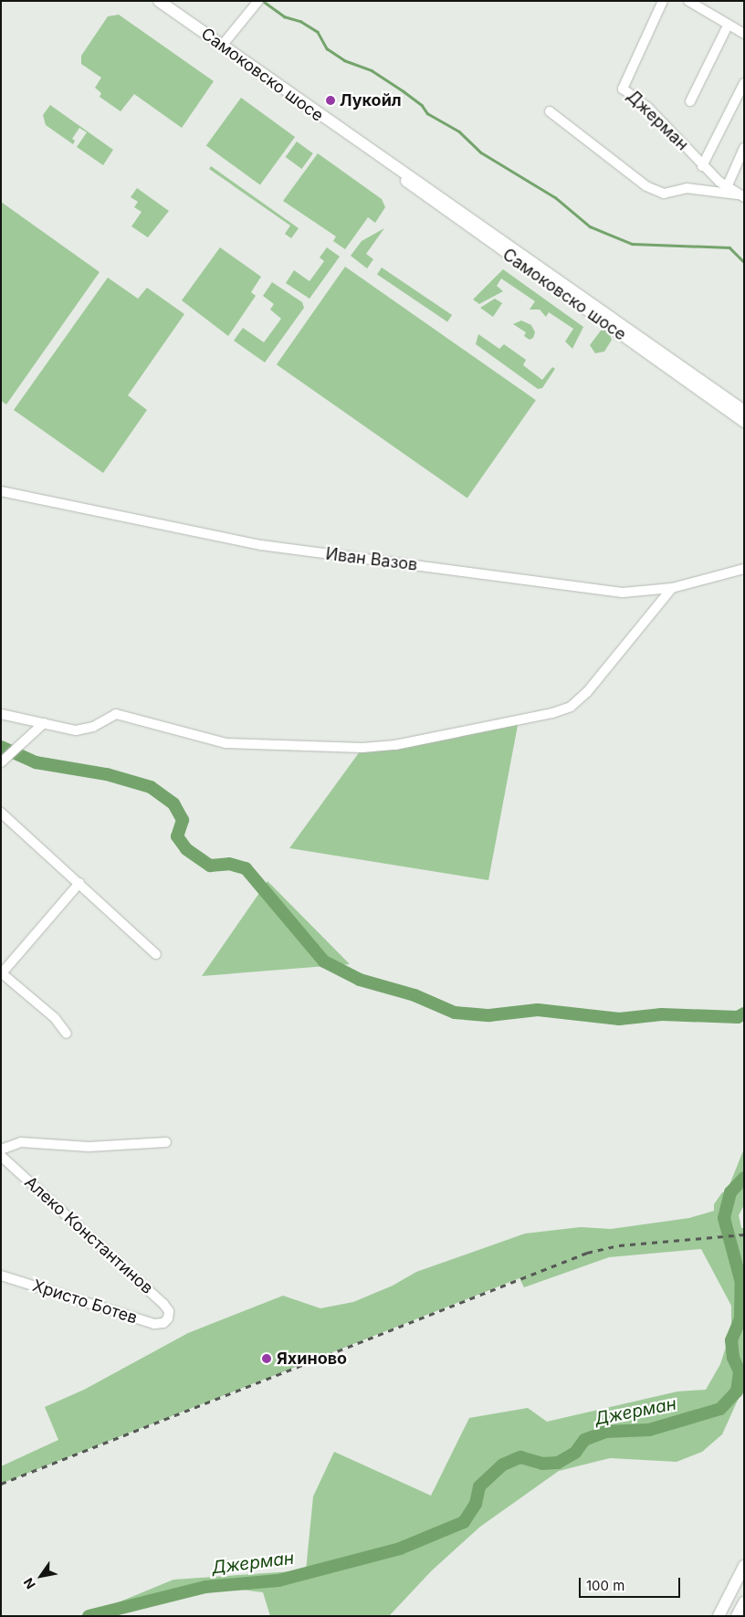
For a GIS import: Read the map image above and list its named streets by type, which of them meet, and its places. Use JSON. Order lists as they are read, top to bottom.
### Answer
{
  "streets": {
    "main road": ["Самоковско шосе"],
    "street": [
      "Джерман",
      "Иван Вазов",
      "Алеко Константинов",
      "Христо Ботев"
    ]
  },
  "crossings": [
    ["Алеко Константинов", "Христо Ботев"]
  ],
  "water": ["Джерман"],
  "places": ["Лукойл", "Яхиново"],
  "scale_bar": "100 m",
  "north": "bottom left"
}
